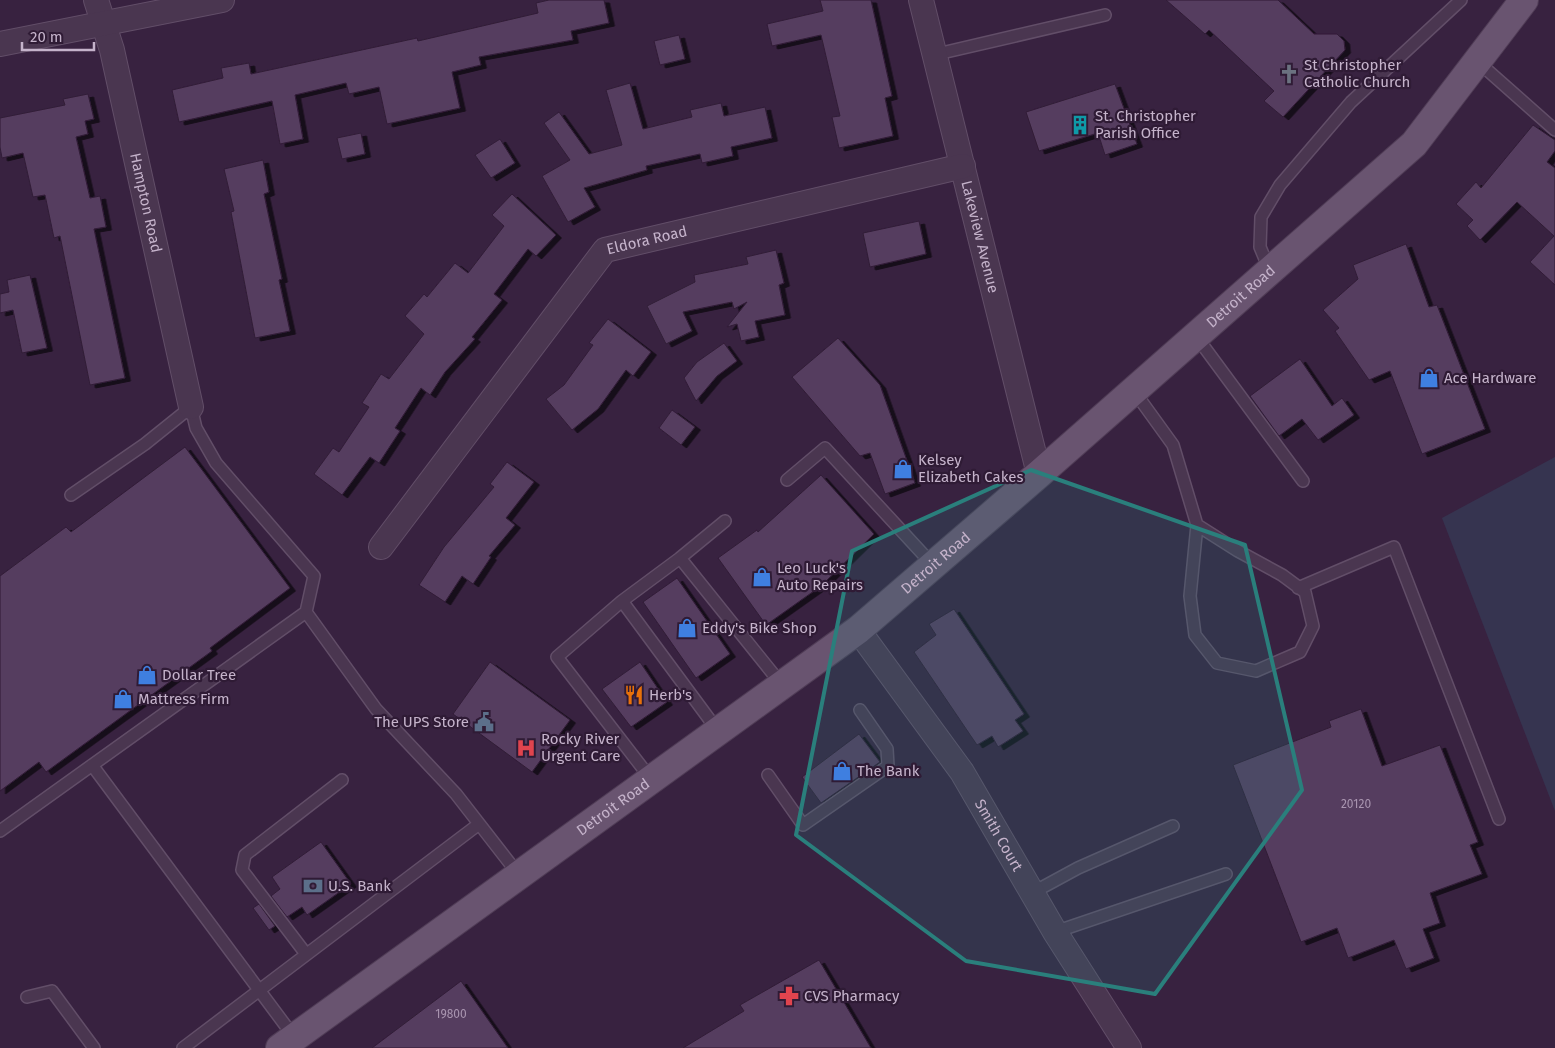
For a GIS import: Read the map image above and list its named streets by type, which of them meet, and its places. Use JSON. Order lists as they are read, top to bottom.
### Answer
{
  "streets": {
    "main road": ["Detroit Road"],
    "street": [
      "Hampton Road",
      "Lakeview Avenue",
      "Eldora Road",
      "Smith Court"
    ]
  },
  "crossings": [
    ["Lakeview Avenue", "Eldora Road"],
    ["Lakeview Avenue", "Detroit Road"],
    ["Detroit Road", "Smith Court"]
  ],
  "places": {
    "church": ["St Christopher Catholic Church"],
    "building": ["St. Christopher Parish Office"],
    "shop": [
      "Ace Hardware",
      "Kelsey Elizabeth Cakes",
      "Leo Luck's Auto Repairs",
      "Eddy's Bike Shop",
      "Dollar Tree",
      "Mattress Firm",
      "The Bank"
    ],
    "restaurant": ["Herb's"],
    "public building": ["The UPS Store"],
    "hospital": ["Rocky River Urgent Care"],
    "bank": ["U.S. Bank"],
    "pharmacy": ["CVS Pharmacy"]
  },
  "house_numbers": ["20120", "19800"],
  "scale_bar": "20 m"
}
